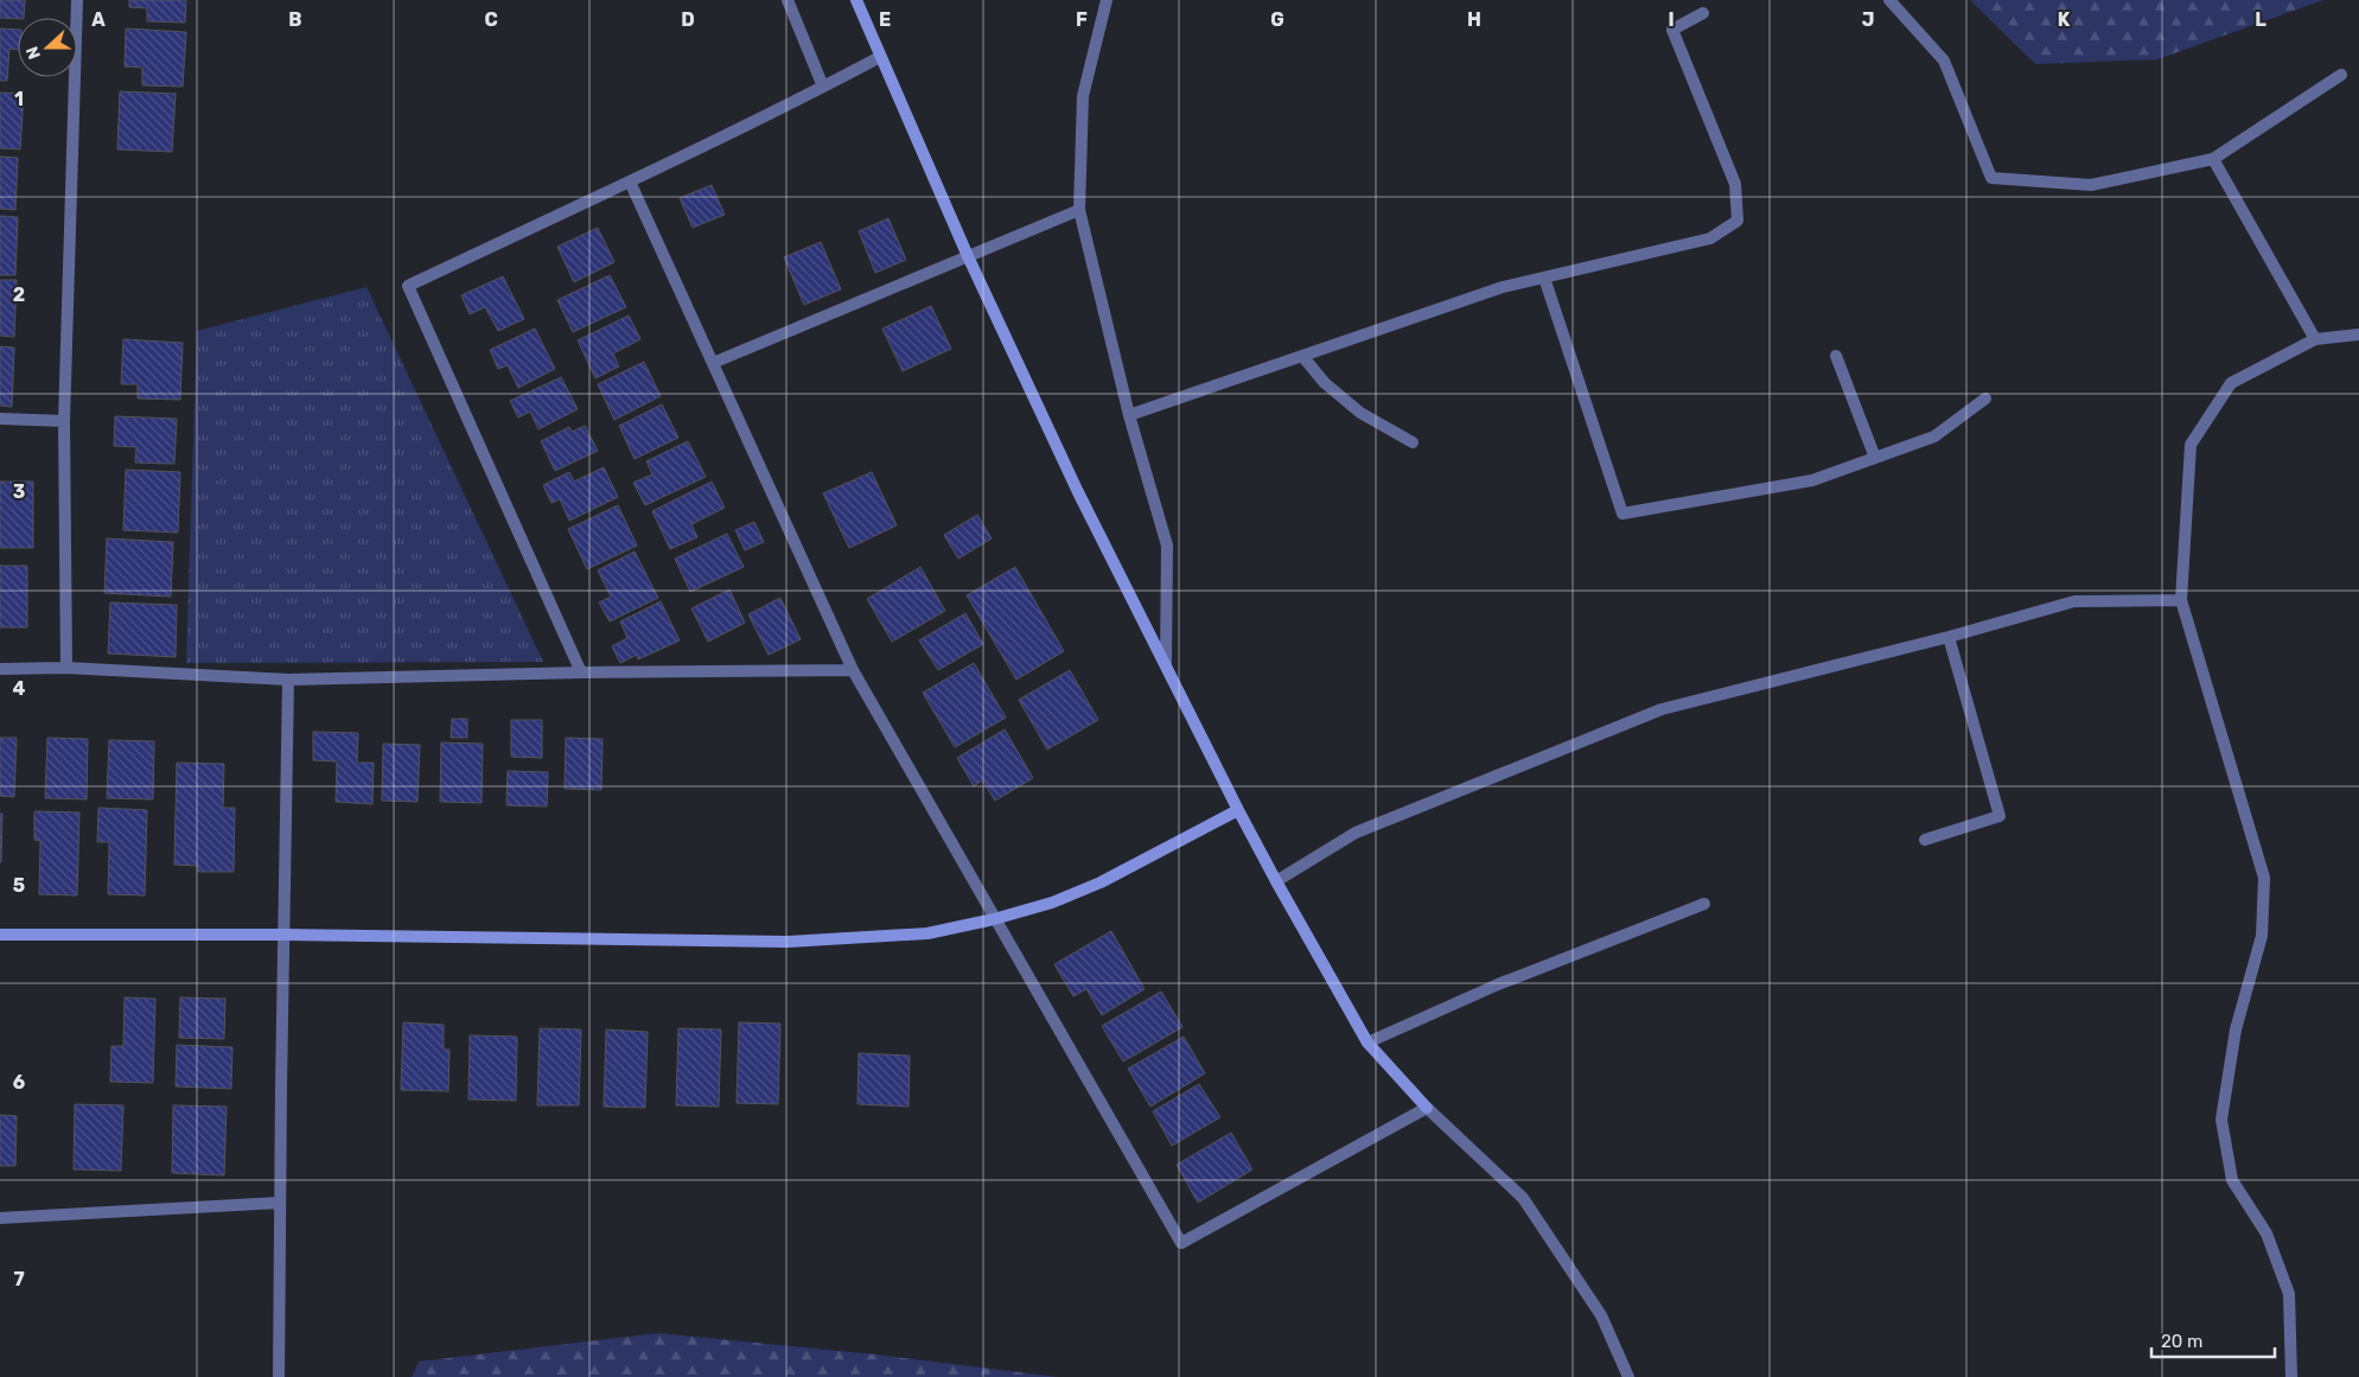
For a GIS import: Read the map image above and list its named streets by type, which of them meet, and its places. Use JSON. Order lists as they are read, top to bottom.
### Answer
{
  "scale_bar": "20 m",
  "north": "left",
  "grid": {
    "columns": [
      "A",
      "B",
      "C",
      "D",
      "E",
      "F",
      "G",
      "H",
      "I",
      "J",
      "K",
      "L"
    ],
    "rows": [
      "1",
      "2",
      "3",
      "4",
      "5",
      "6",
      "7"
    ]
  }
}
